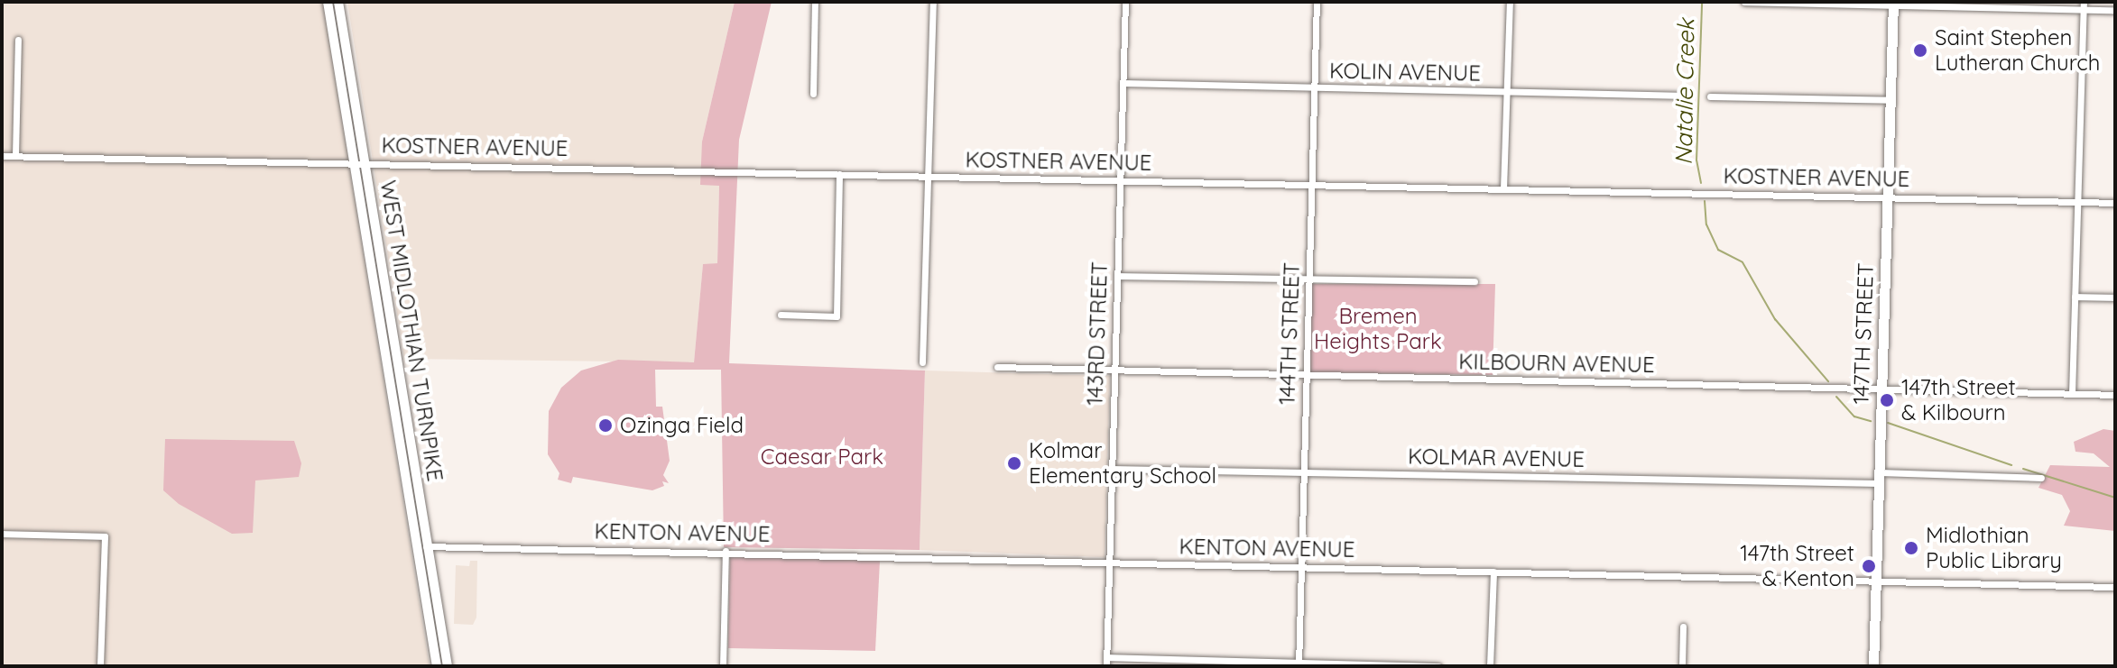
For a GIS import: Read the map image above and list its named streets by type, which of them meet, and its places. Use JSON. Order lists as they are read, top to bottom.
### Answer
{
  "streets": {
    "main road": ["WEST MIDLOTHIAN TURNPIKE", "147TH STREET"],
    "street": [
      "KOLIN AVENUE",
      "KOSTNER AVENUE",
      "143RD STREET",
      "144TH STREET",
      "KILBOURN AVENUE",
      "KOLMAR AVENUE",
      "KENTON AVENUE"
    ]
  },
  "crossings": [
    ["KOLIN AVENUE", "143RD STREET"],
    ["KOLIN AVENUE", "144TH STREET"],
    ["KOSTNER AVENUE", "WEST MIDLOTHIAN TURNPIKE"],
    ["KOSTNER AVENUE", "143RD STREET"],
    ["KOSTNER AVENUE", "144TH STREET"],
    ["KOSTNER AVENUE", "147TH STREET"],
    ["WEST MIDLOTHIAN TURNPIKE", "KENTON AVENUE"],
    ["143RD STREET", "KILBOURN AVENUE"],
    ["143RD STREET", "KOLMAR AVENUE"],
    ["143RD STREET", "KENTON AVENUE"],
    ["144TH STREET", "KILBOURN AVENUE"],
    ["144TH STREET", "KOLMAR AVENUE"],
    ["144TH STREET", "KENTON AVENUE"],
    ["147TH STREET", "KILBOURN AVENUE"],
    ["147TH STREET", "KOLMAR AVENUE"],
    ["147TH STREET", "KENTON AVENUE"]
  ],
  "water": ["Natalie Creek"],
  "parks": ["Bremen Heights Park", "Caesar Park"],
  "places": [
    "Saint Stephen Lutheran Church",
    "147th Street & Kilbourn",
    "Ozinga Field",
    "Kolmar Elementary School",
    "Midlothian Public Library",
    "147th Street & Kenton"
  ]
}
